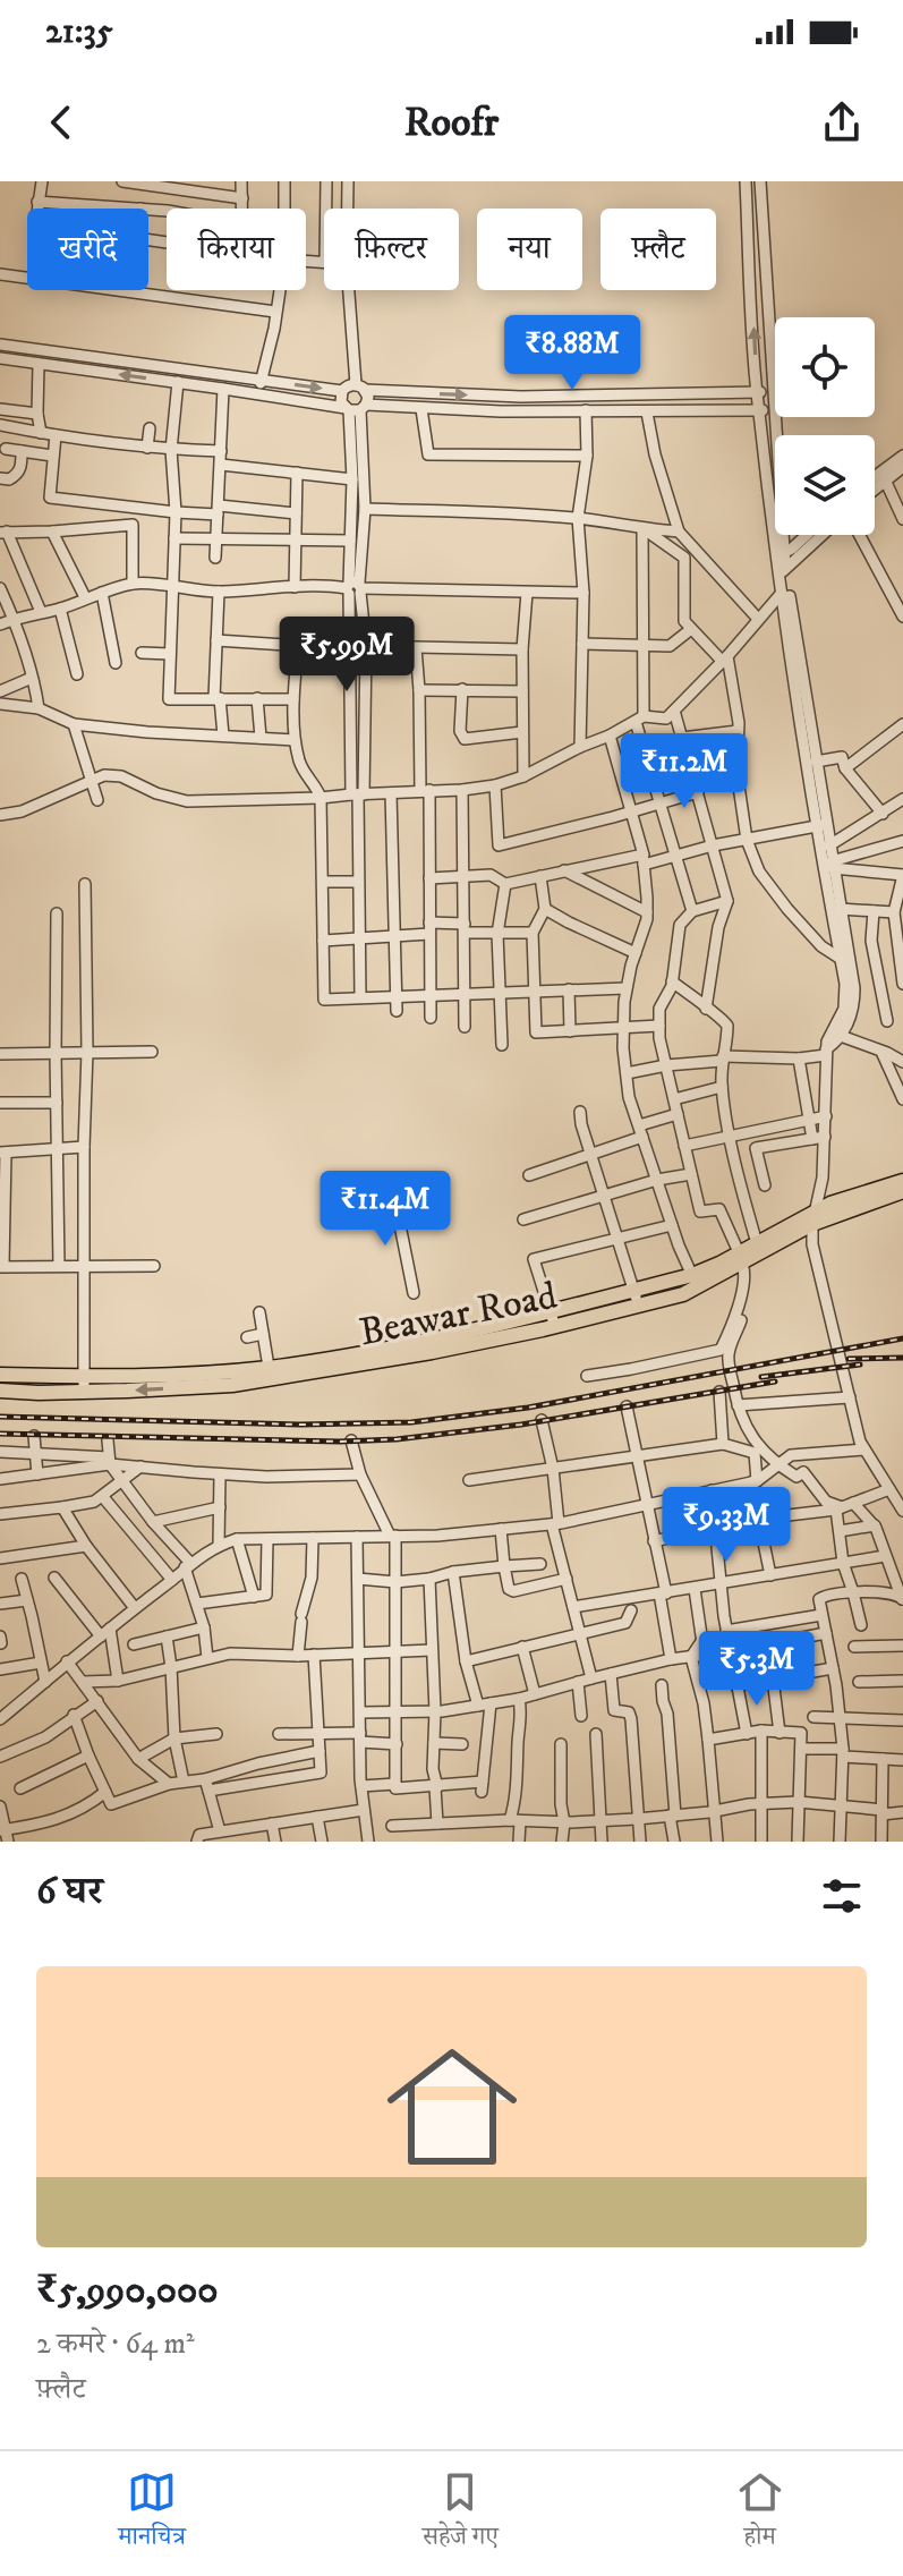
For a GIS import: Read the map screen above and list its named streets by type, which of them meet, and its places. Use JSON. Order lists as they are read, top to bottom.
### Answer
{
  "streets": {
    "main road": ["Beawar Road"]
  },
  "page": {
    "status": "21:35",
    "header": "Roofr",
    "chip": [
      "खरीदें",
      "किराया",
      "फ़िल्टर",
      "नया",
      "फ़्लैट"
    ],
    "price": [
      "₹8.88M",
      "₹5.99M",
      "₹11.2M",
      "₹11.4M",
      "₹9.33M",
      "₹5.3M"
    ],
    "heading": "6 घर",
    "list": [
      {
        "name": "₹5,990,000",
        "note": "2 कमरे · 64 m² · फ़्लैट"
      }
    ],
    "tabs": ["मानचित्र", "सहेजे गए", "होम"]
  }
}
